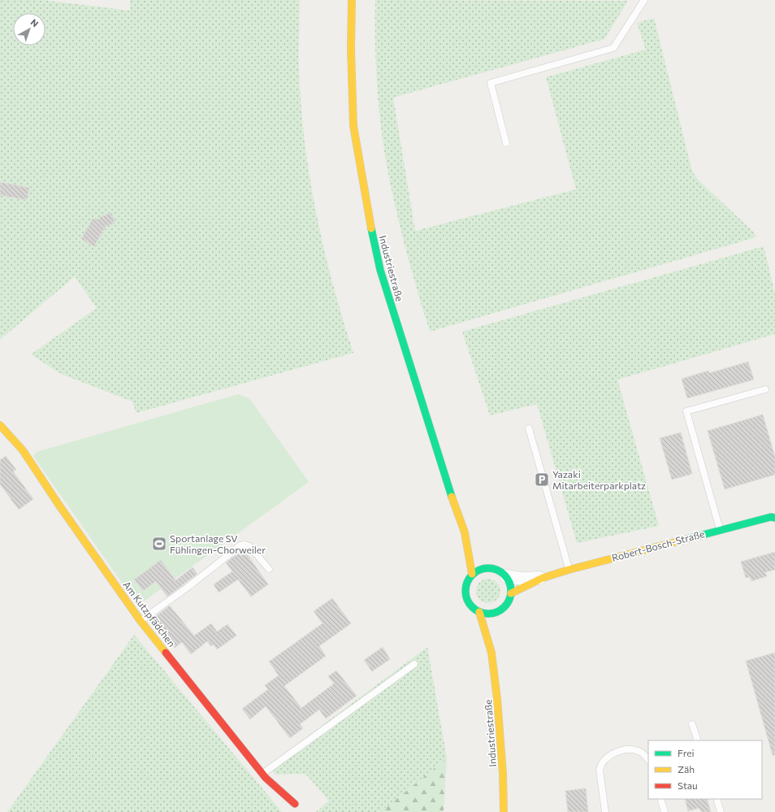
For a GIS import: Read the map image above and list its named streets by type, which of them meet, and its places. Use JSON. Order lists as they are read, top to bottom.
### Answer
{
  "streets": {
    "main road": ["Industriestraße", "Robert-Bosch-Straße", "Am Kutzpfädchen"]
  },
  "crossings": [
    ["Industriestraße", "Robert-Bosch-Straße"]
  ],
  "places": {
    "parking": ["Yazaki Mitarbeiterparkplatz"],
    "sports": ["Sportanlage SV Fühlingen-Chorweiler"]
  },
  "legend": ["Frei", "Zäh", "Stau"],
  "north": "top right"
}
